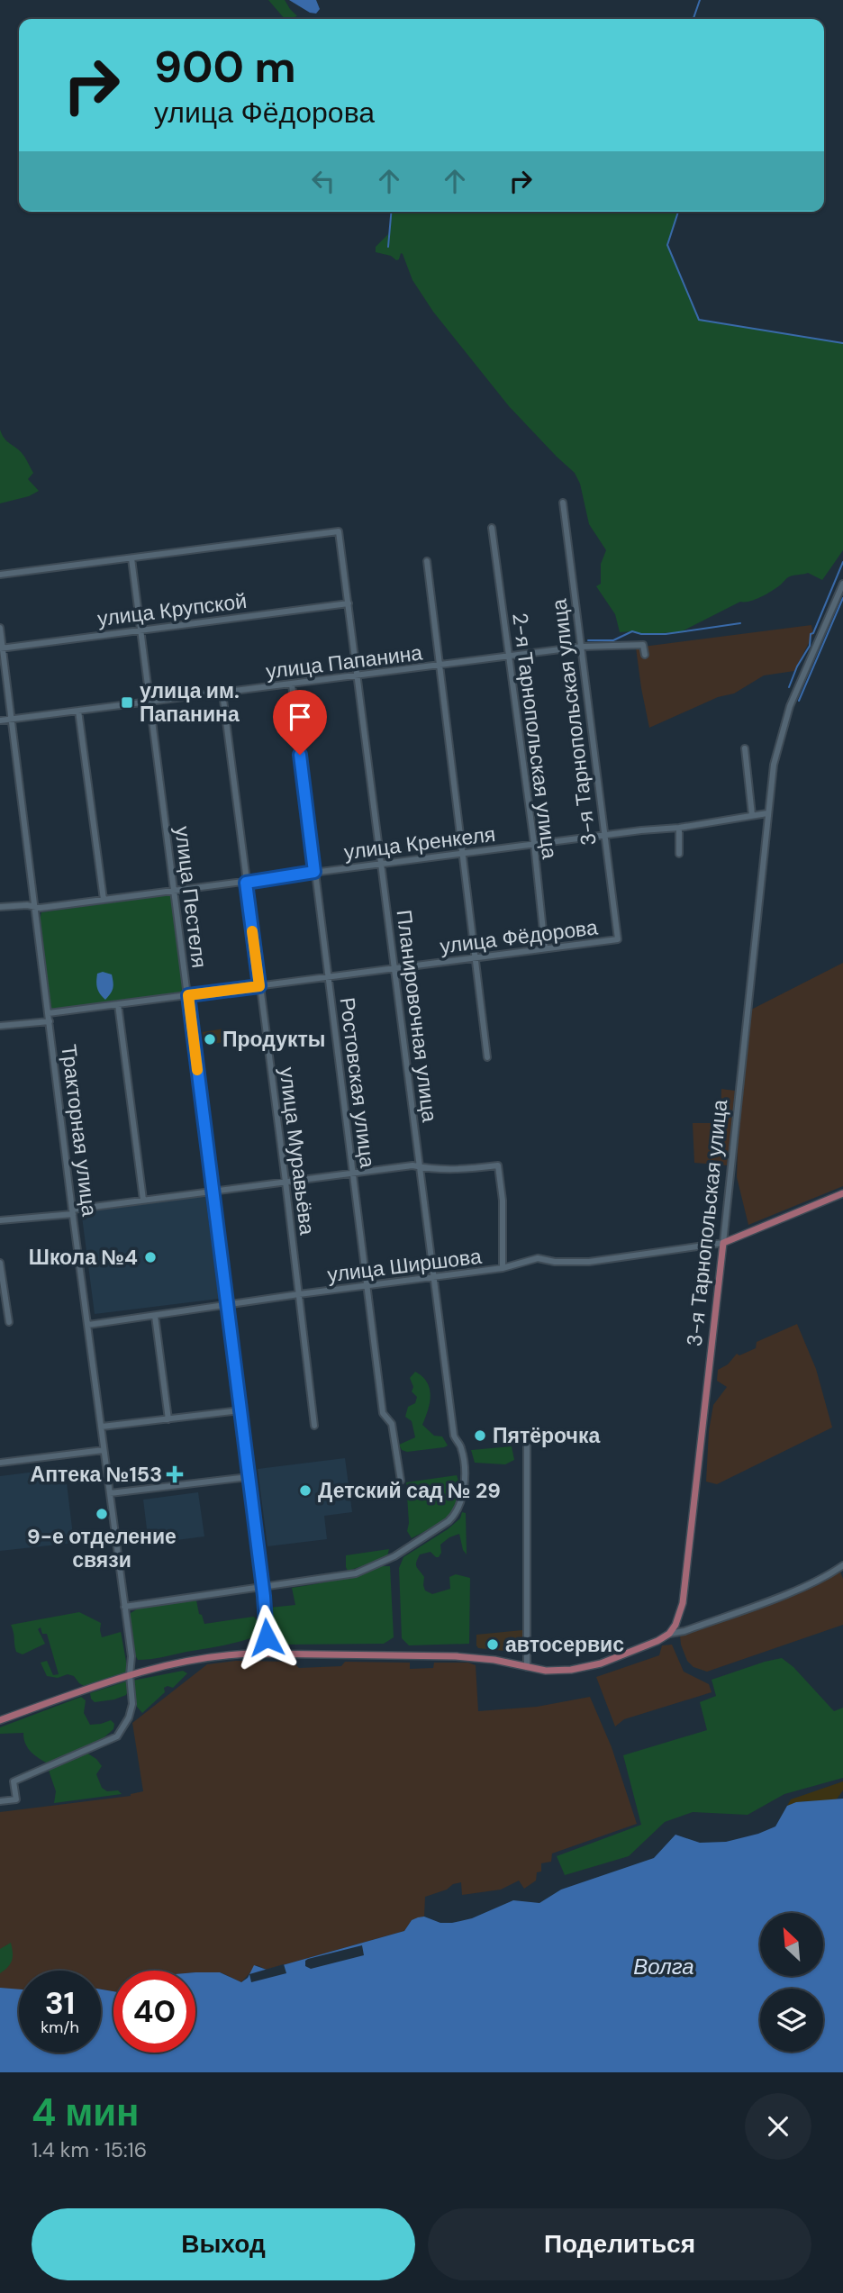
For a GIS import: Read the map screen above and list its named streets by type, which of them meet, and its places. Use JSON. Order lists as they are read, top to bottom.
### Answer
{
  "streets": {
    "main road": ["3-я Тарнопольская улица"],
    "street": [
      "улица Крупской",
      "улица Папанина",
      "2-я Тарнопольская улица",
      "улица Кренкеля",
      "улица Пестеля",
      "улица Фёдорова",
      "Планировочная улица",
      "Ростовская улица",
      "Тракторная улица",
      "улица Муравьёва",
      "улица Ширшова"
    ]
  },
  "crossings": [
    ["улица Крупской", "улица Пестеля"],
    ["улица Крупской", "Планировочная улица"],
    ["улица Крупской", "Тракторная улица"],
    ["улица Папанина", "3-я Тарнопольская улица"],
    ["улица Папанина", "2-я Тарнопольская улица"],
    ["улица Папанина", "улица Пестеля"],
    ["улица Папанина", "Планировочная улица"],
    ["улица Папанина", "Ростовская улица"],
    ["улица Папанина", "Тракторная улица"],
    ["улица Папанина", "улица Муравьёва"],
    ["3-я Тарнопольская улица", "улица Кренкеля"],
    ["3-я Тарнопольская улица", "улица Фёдорова"],
    ["3-я Тарнопольская улица", "улица Ширшова"],
    ["2-я Тарнопольская улица", "улица Кренкеля"],
    ["2-я Тарнопольская улица", "улица Фёдорова"],
    ["улица Кренкеля", "улица Пестеля"],
    ["улица Кренкеля", "Планировочная улица"],
    ["улица Кренкеля", "Ростовская улица"],
    ["улица Кренкеля", "Тракторная улица"],
    ["улица Кренкеля", "улица Муравьёва"],
    ["улица Пестеля", "улица Фёдорова"],
    ["улица Пестеля", "Планировочная улица"],
    ["улица Пестеля", "улица Ширшова"],
    ["улица Фёдорова", "Планировочная улица"],
    ["улица Фёдорова", "Ростовская улица"],
    ["улица Фёдорова", "Тракторная улица"],
    ["улица Фёдорова", "улица Муравьёва"],
    ["Планировочная улица", "улица Ширшова"],
    ["Ростовская улица", "улица Ширшова"],
    ["Тракторная улица", "улица Ширшова"],
    ["улица Муравьёва", "улица Ширшова"]
  ],
  "water": ["Волга"],
  "places": {
    "transit": ["улица им. Папанина"],
    "other": [
      "Продукты",
      "Школа №4",
      "Пятёрочка",
      "Детский сад № 29",
      "9-е отделение связи",
      "автосервис"
    ],
    "health": ["Аптека №153"]
  },
  "north": "top left",
  "page": {
    "turn": ["900 m", "улица Фёдорова"],
    "speed": "31 km/h",
    "limit": "40",
    "heading": ["4 мин", "1.4 km · 15:16"],
    "buttons": ["Выход", "Поделиться"]
  }
}
